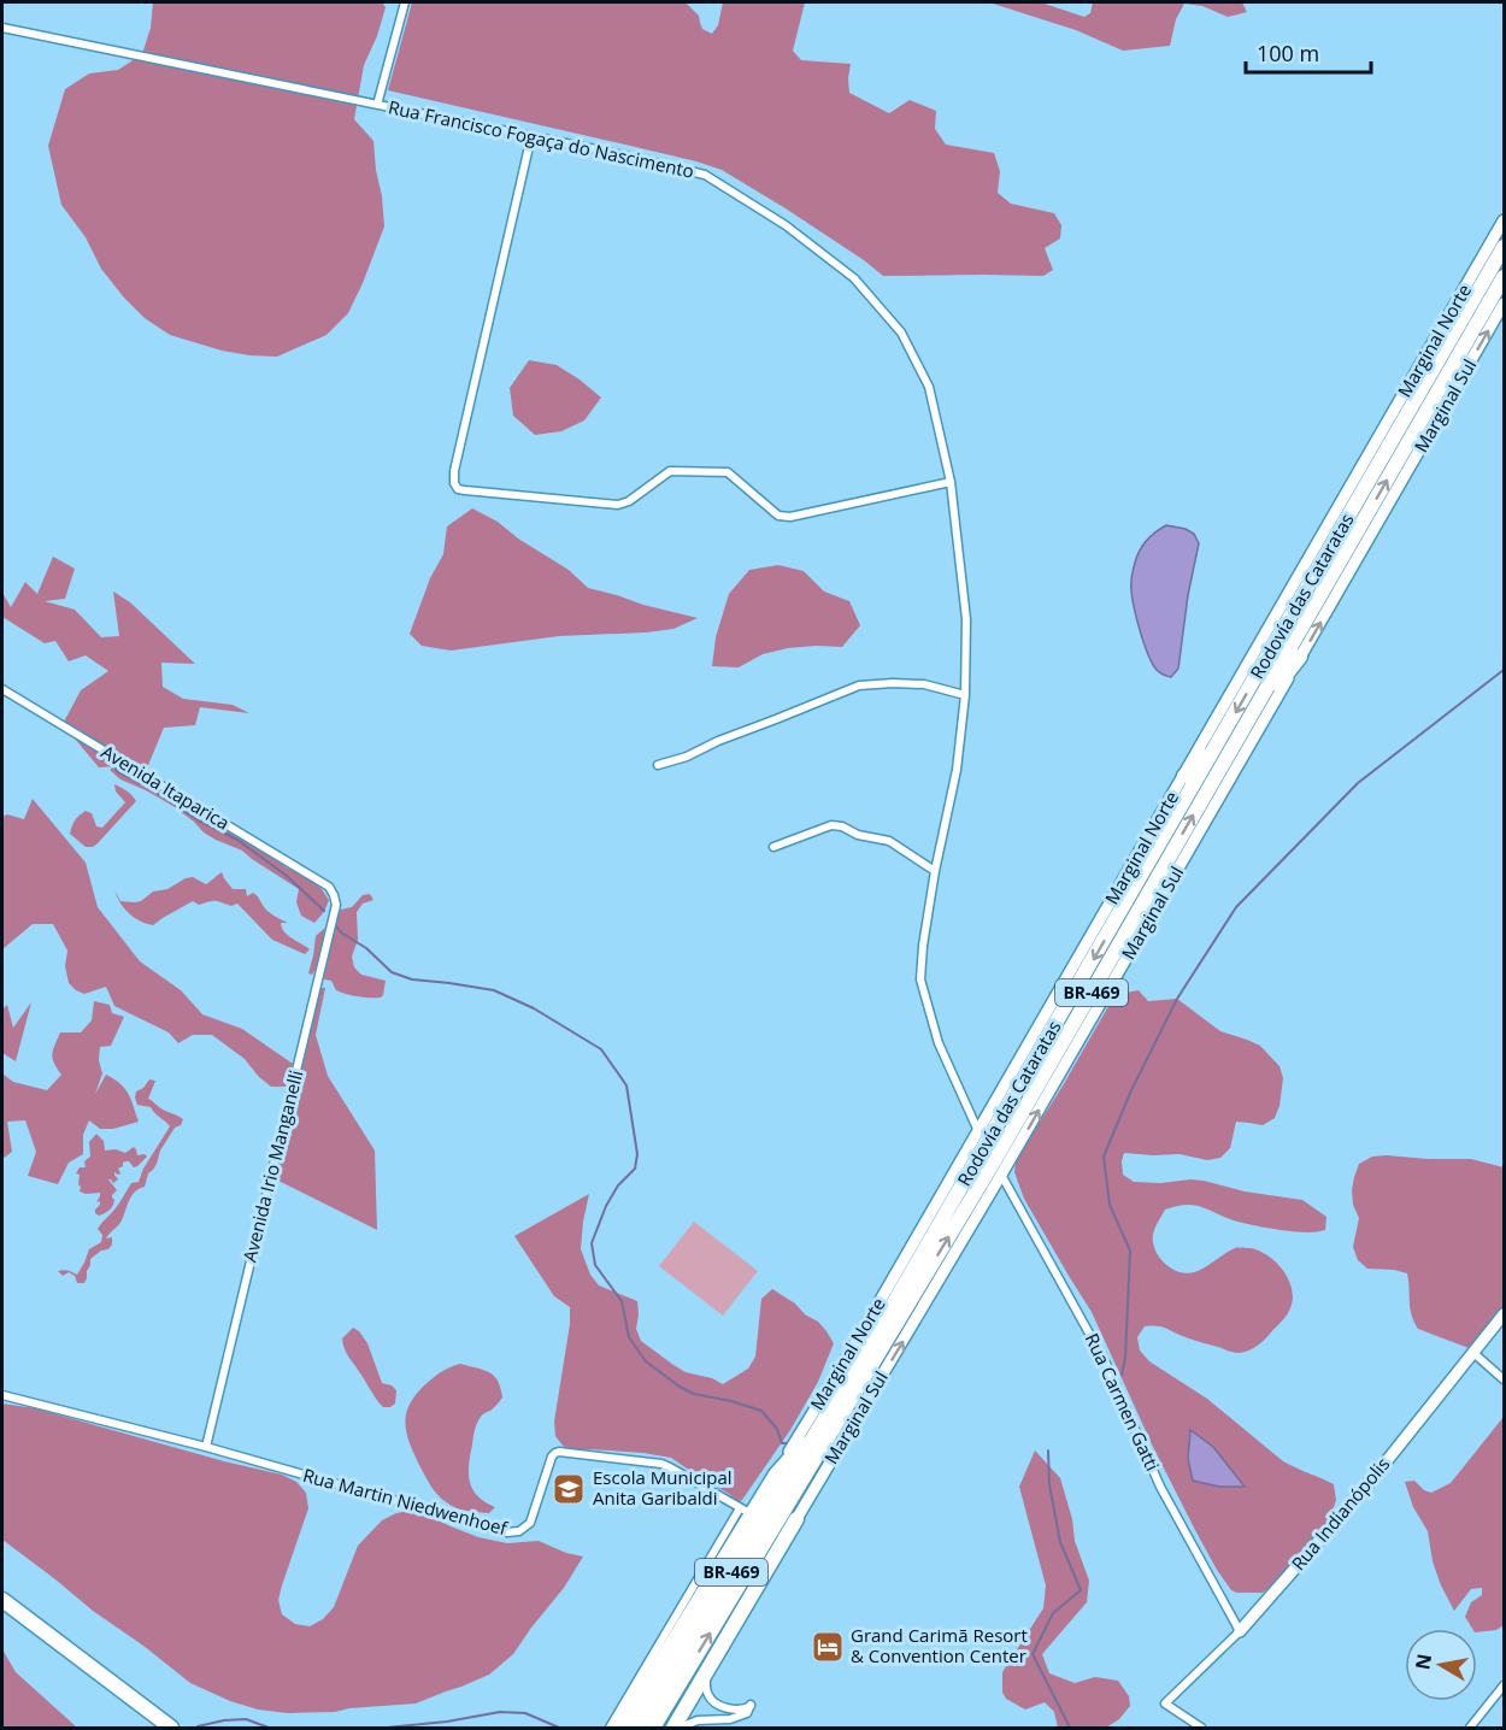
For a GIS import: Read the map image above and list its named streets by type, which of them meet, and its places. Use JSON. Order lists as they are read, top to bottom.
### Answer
{
  "streets": {
    "highway": ["Rodovía das Cataratas", "BR-469"],
    "street": [
      "Rua Francisco Fogaça do Nascimento",
      "Marginal Norte",
      "Marginal Sul",
      "Avenida Itaparica",
      "Avenida Irio Manganelli",
      "Rua Carmen Gatti",
      "Rua Martin Niedwenhoef",
      "Rua Indianópolis"
    ]
  },
  "crossings": [
    ["Rua Francisco Fogaça do Nascimento", "Marginal Norte"],
    ["Marginal Sul", "Rua Carmen Gatti"],
    ["Avenida Itaparica", "Avenida Irio Manganelli"],
    ["Avenida Irio Manganelli", "Rua Martin Niedwenhoef"],
    ["Rua Carmen Gatti", "Rua Indianópolis"]
  ],
  "one_way": ["Marginal Sul"],
  "places": {
    "school or university": ["Escola Municipal Anita Garibaldi"],
    "hotel": ["Grand Carimã Resort & Convention Center"]
  },
  "scale_bar": "100 m",
  "north": "left"
}
